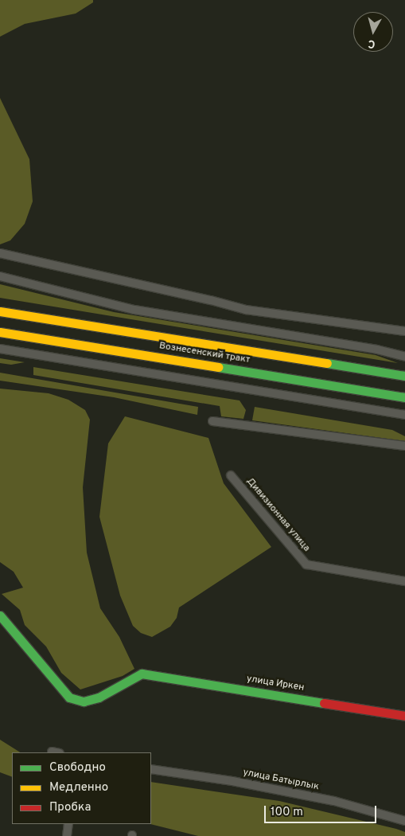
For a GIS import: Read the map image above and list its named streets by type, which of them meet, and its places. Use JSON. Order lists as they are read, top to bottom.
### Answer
{
  "streets": {
    "main road": ["Вознесенский тракт", "улица Иркен"],
    "street": ["Дивизионная улица", "улица Батырлык"]
  },
  "legend": ["Свободно", "Медленно", "Пробка"],
  "scale_bar": "100 m",
  "north": "bottom"
}
